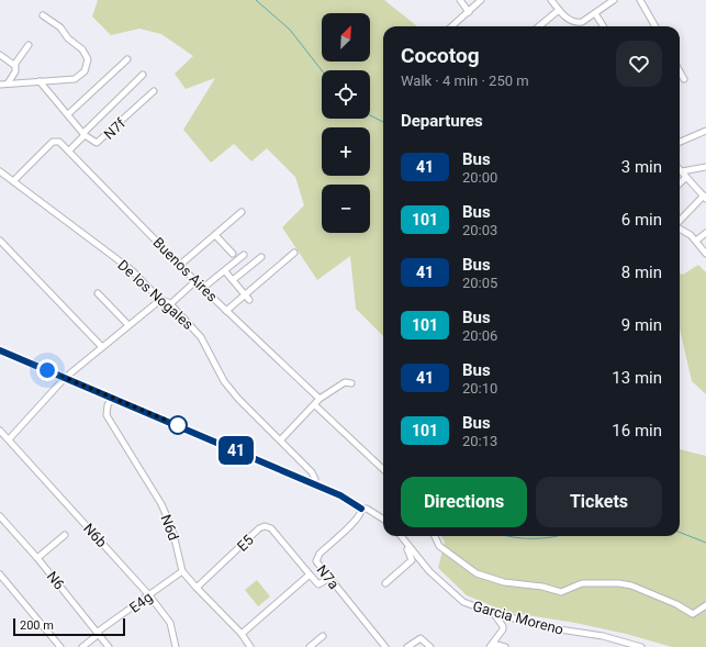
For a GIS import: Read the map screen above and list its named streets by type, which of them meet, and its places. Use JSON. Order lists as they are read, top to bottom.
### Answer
{
  "streets": {
    "street": [
      "N7f",
      "Buenos Aires",
      "De los Nogales",
      "N6d",
      "N6b",
      "E5",
      "N7a",
      "N6",
      "E4g",
      "Garcia Moreno"
    ]
  },
  "crossings": [
    ["Buenos Aires", "De los Nogales"],
    ["N6d", "E5"],
    ["N6d", "E4g"],
    ["N6b", "E4g"],
    ["N6", "E4g"]
  ],
  "lines": ["bus line 41"],
  "scale_bar": "200 m",
  "north": "top right",
  "page": {
    "on_map": "41",
    "map_buttons": ["+", "−"],
    "heading": [
      ["Cocotog", "Walk · 4 min · 250 m"],
      "Departures"
    ],
    "list": [
      {
        "mark": "41",
        "name": "Bus",
        "note": "20:00",
        "value": "3 min"
      },
      {
        "mark": "101",
        "name": "Bus",
        "note": "20:03",
        "value": "6 min"
      },
      {
        "mark": "41",
        "name": "Bus",
        "note": "20:05",
        "value": "8 min"
      },
      {
        "mark": "101",
        "name": "Bus",
        "note": "20:06",
        "value": "9 min"
      },
      {
        "mark": "41",
        "name": "Bus",
        "note": "20:10",
        "value": "13 min"
      },
      {
        "mark": "101",
        "name": "Bus",
        "note": "20:13",
        "value": "16 min"
      }
    ],
    "buttons": ["Directions", "Tickets"],
    "scale": "200 m"
  }
}
